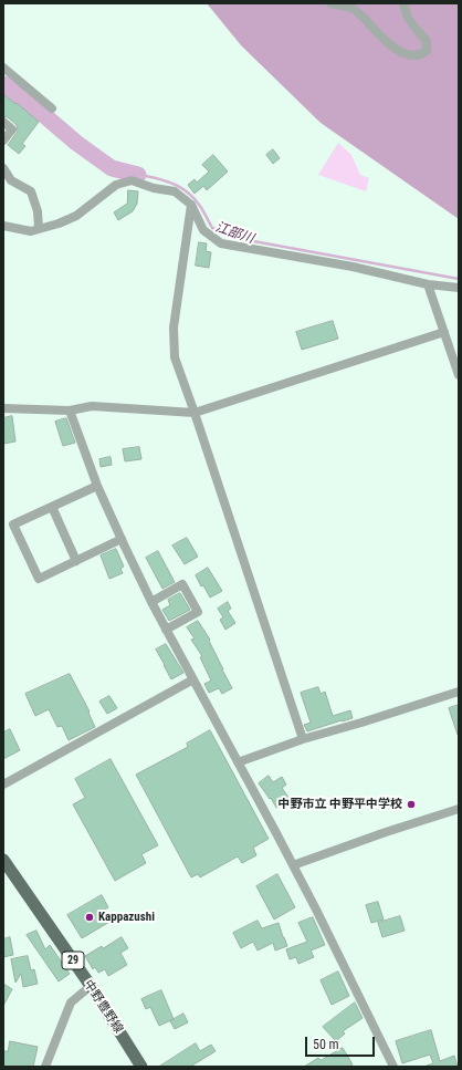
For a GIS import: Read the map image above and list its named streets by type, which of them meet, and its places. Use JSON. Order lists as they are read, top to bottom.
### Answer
{
  "streets": {
    "main road": ["29", "中野豊野線"]
  },
  "water": ["江部川"],
  "places": ["中野市立 中野平中学校", "Kappazushi"],
  "scale_bar": "50 m"
}
